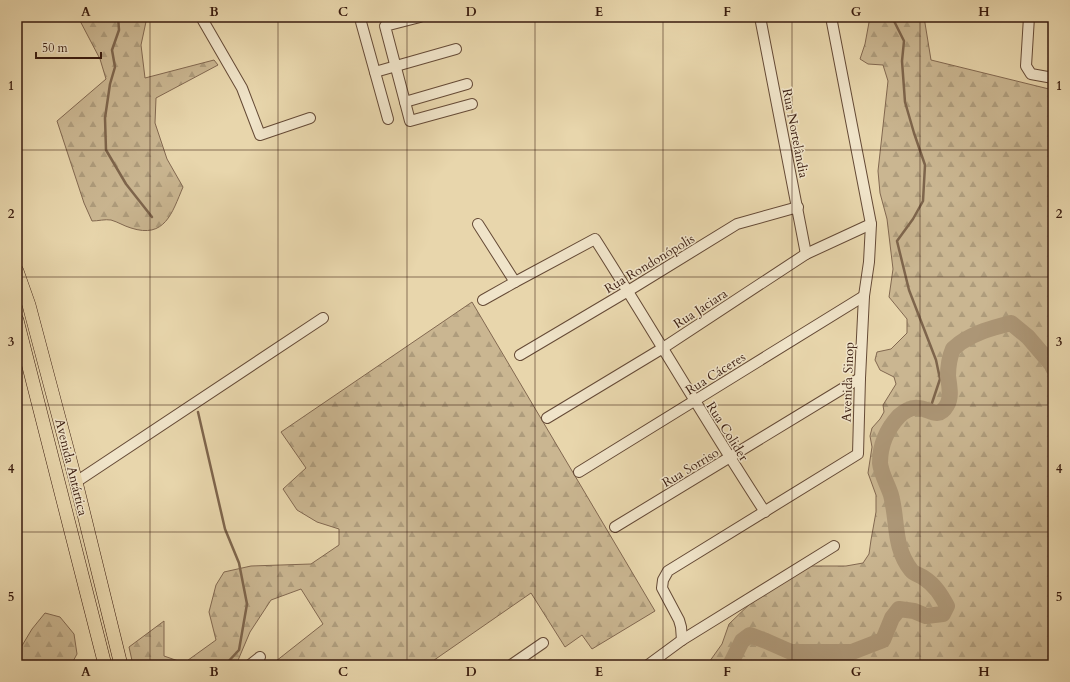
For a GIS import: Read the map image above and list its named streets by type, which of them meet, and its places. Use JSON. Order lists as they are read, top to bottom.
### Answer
{
  "streets": {
    "main road": ["Avenida Antártica"],
    "street": [
      "Rua Nortelândia",
      "Rua Rondonópolis",
      "Rua Jaciara",
      "Rua Cáceres",
      "Avenida Sinop",
      "Rua Colider",
      "Rua Sorriso"
    ]
  },
  "crossings": [
    ["Rua Nortelândia", "Rua Rondonópolis"],
    ["Rua Nortelândia", "Rua Jaciara"],
    ["Rua Rondonópolis", "Rua Colider"],
    ["Rua Jaciara", "Avenida Sinop"],
    ["Rua Jaciara", "Rua Colider"],
    ["Rua Cáceres", "Avenida Sinop"],
    ["Rua Cáceres", "Rua Colider"],
    ["Avenida Sinop", "Rua Colider"],
    ["Avenida Sinop", "Rua Sorriso"],
    ["Rua Colider", "Rua Sorriso"]
  ],
  "scale_bar": "50 m",
  "grid": {
    "columns": [
      "A",
      "B",
      "C",
      "D",
      "E",
      "F",
      "G",
      "H"
    ],
    "rows": [
      "1",
      "2",
      "3",
      "4",
      "5"
    ]
  }
}
